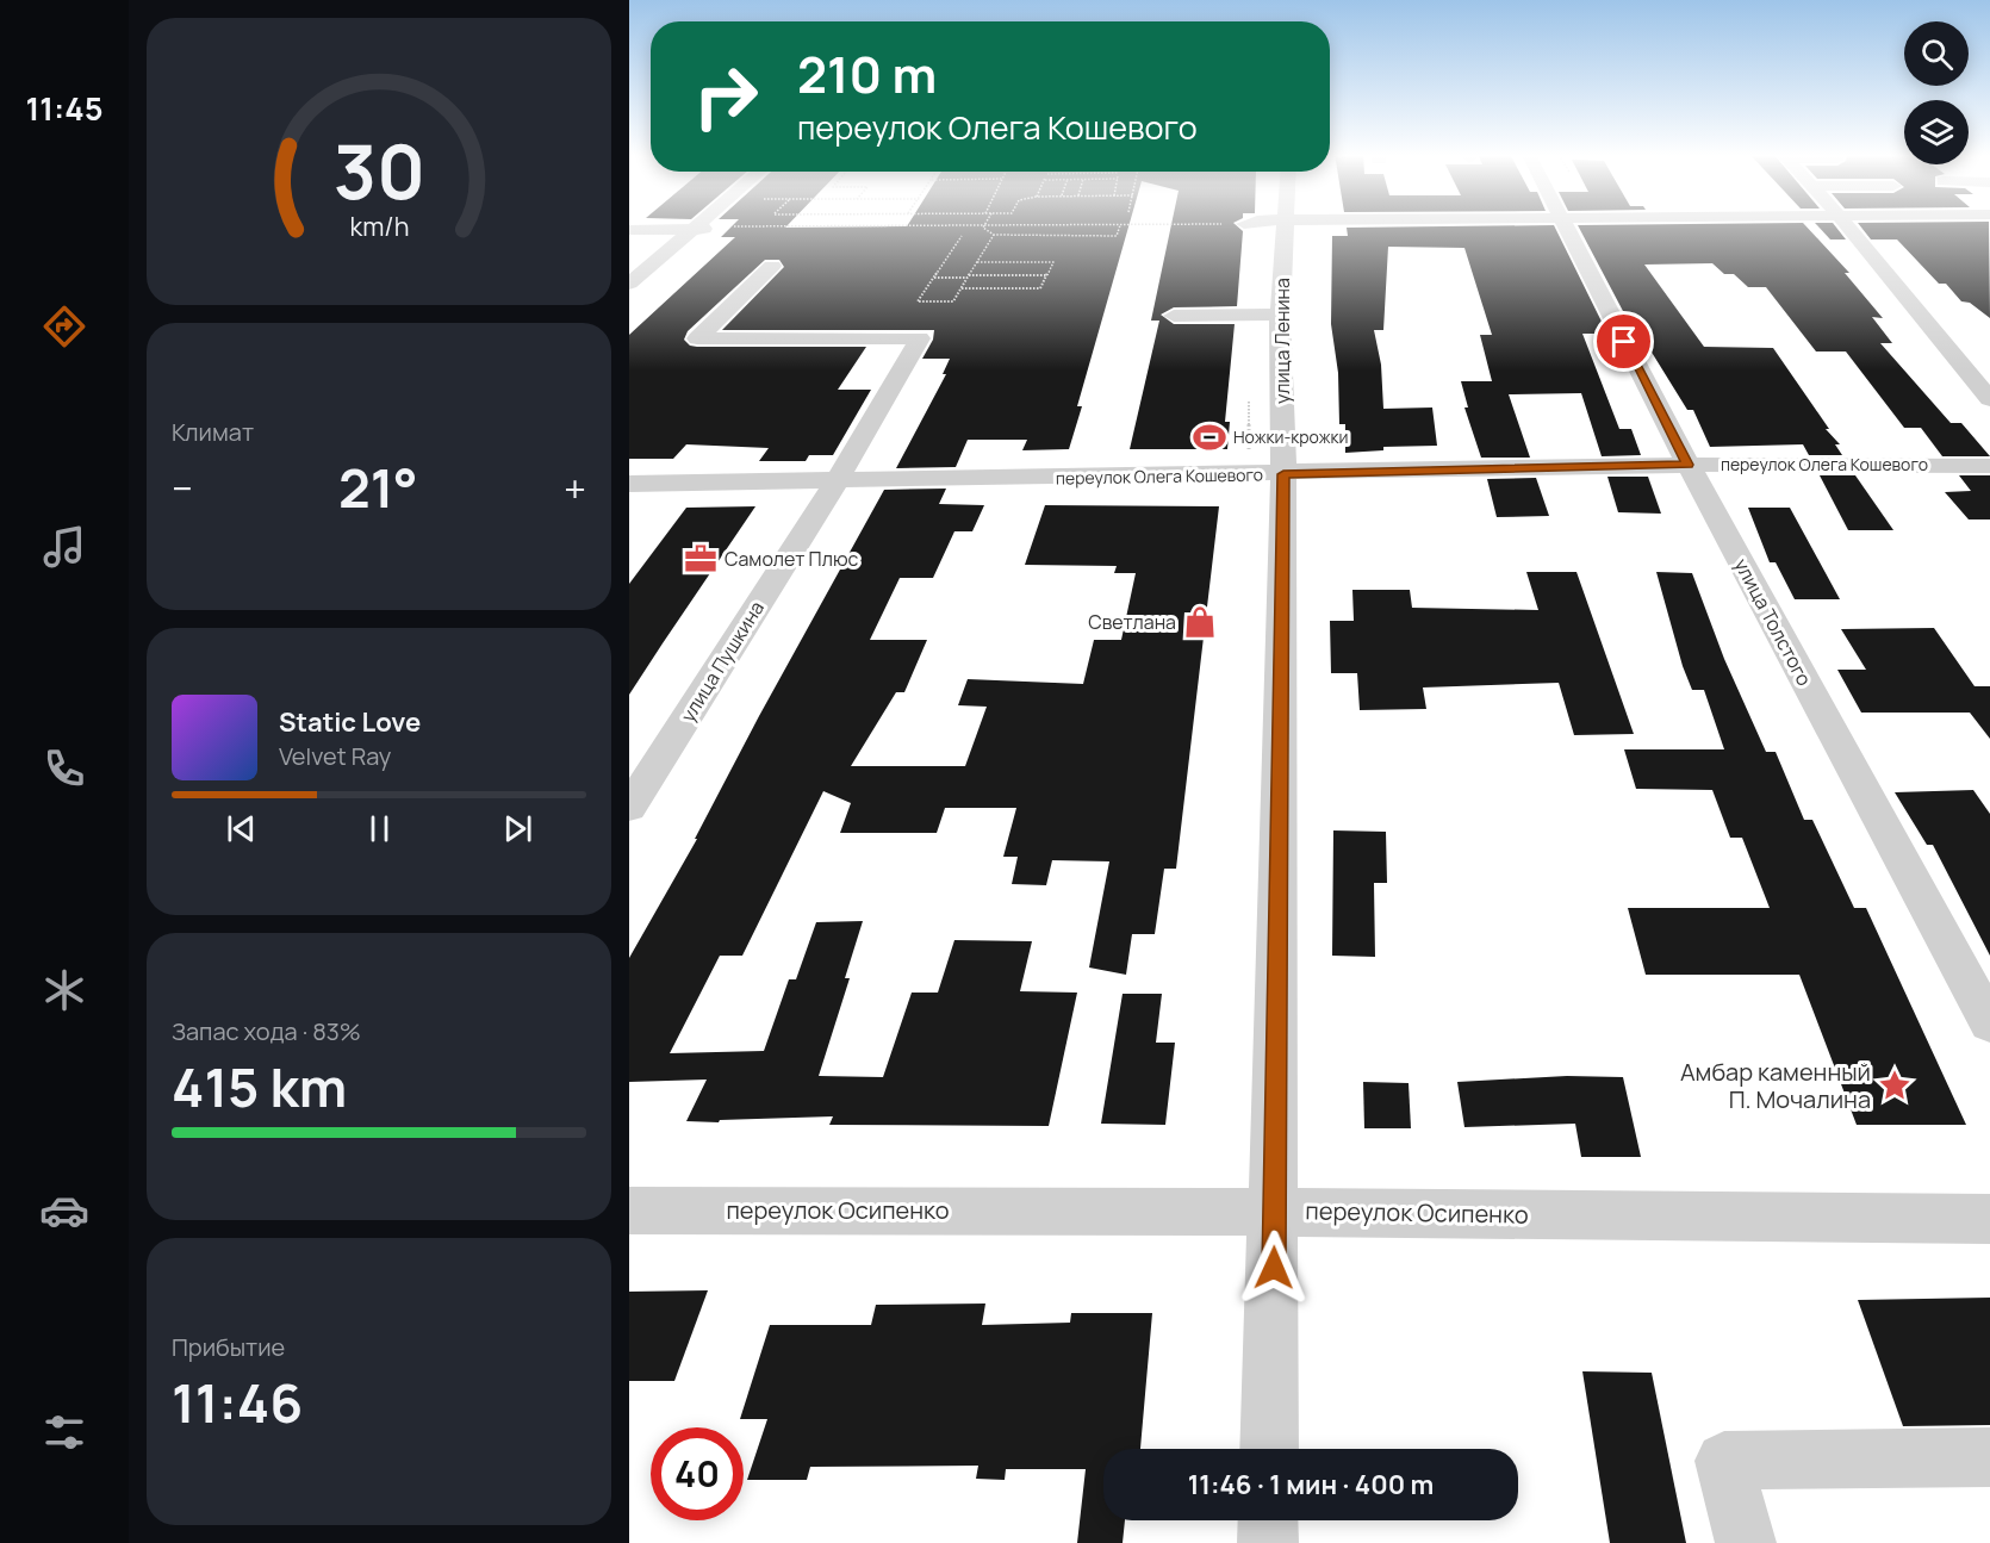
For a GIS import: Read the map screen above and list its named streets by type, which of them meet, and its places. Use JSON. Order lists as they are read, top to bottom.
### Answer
{
  "streets": {
    "street": [
      "улица Ленина",
      "переулок Олега Кошевого",
      "улица Толстого",
      "улица Пушкина",
      "переулок Осипенко"
    ]
  },
  "crossings": [
    ["улица Ленина", "переулок Олега Кошевого"],
    ["улица Ленина", "переулок Осипенко"],
    ["переулок Олега Кошевого", "улица Толстого"],
    ["переулок Олега Кошевого", "улица Пушкина"]
  ],
  "places": {
    "sports": ["Ножки-крожки"],
    "office": ["Самолет Плюс"],
    "shop": ["Светлана"],
    "place": ["Амбар каменный П. Мочалина"]
  },
  "page": {
    "tabs": "11:45",
    "turn": ["210 m", "переулок Олега Кошевого"],
    "tile": [
      "Климат",
      ["Запас хода · 83%", "415 km"],
      ["Прибытие", "11:46"]
    ],
    "heat": ["−", "21°", "+"],
    "song": ["Static Love", "Velvet Ray"],
    "limit": "40",
    "trip": "11:46 · 1 мин · 400 m",
    "gauge": ["30", "km/h"]
  }
}
